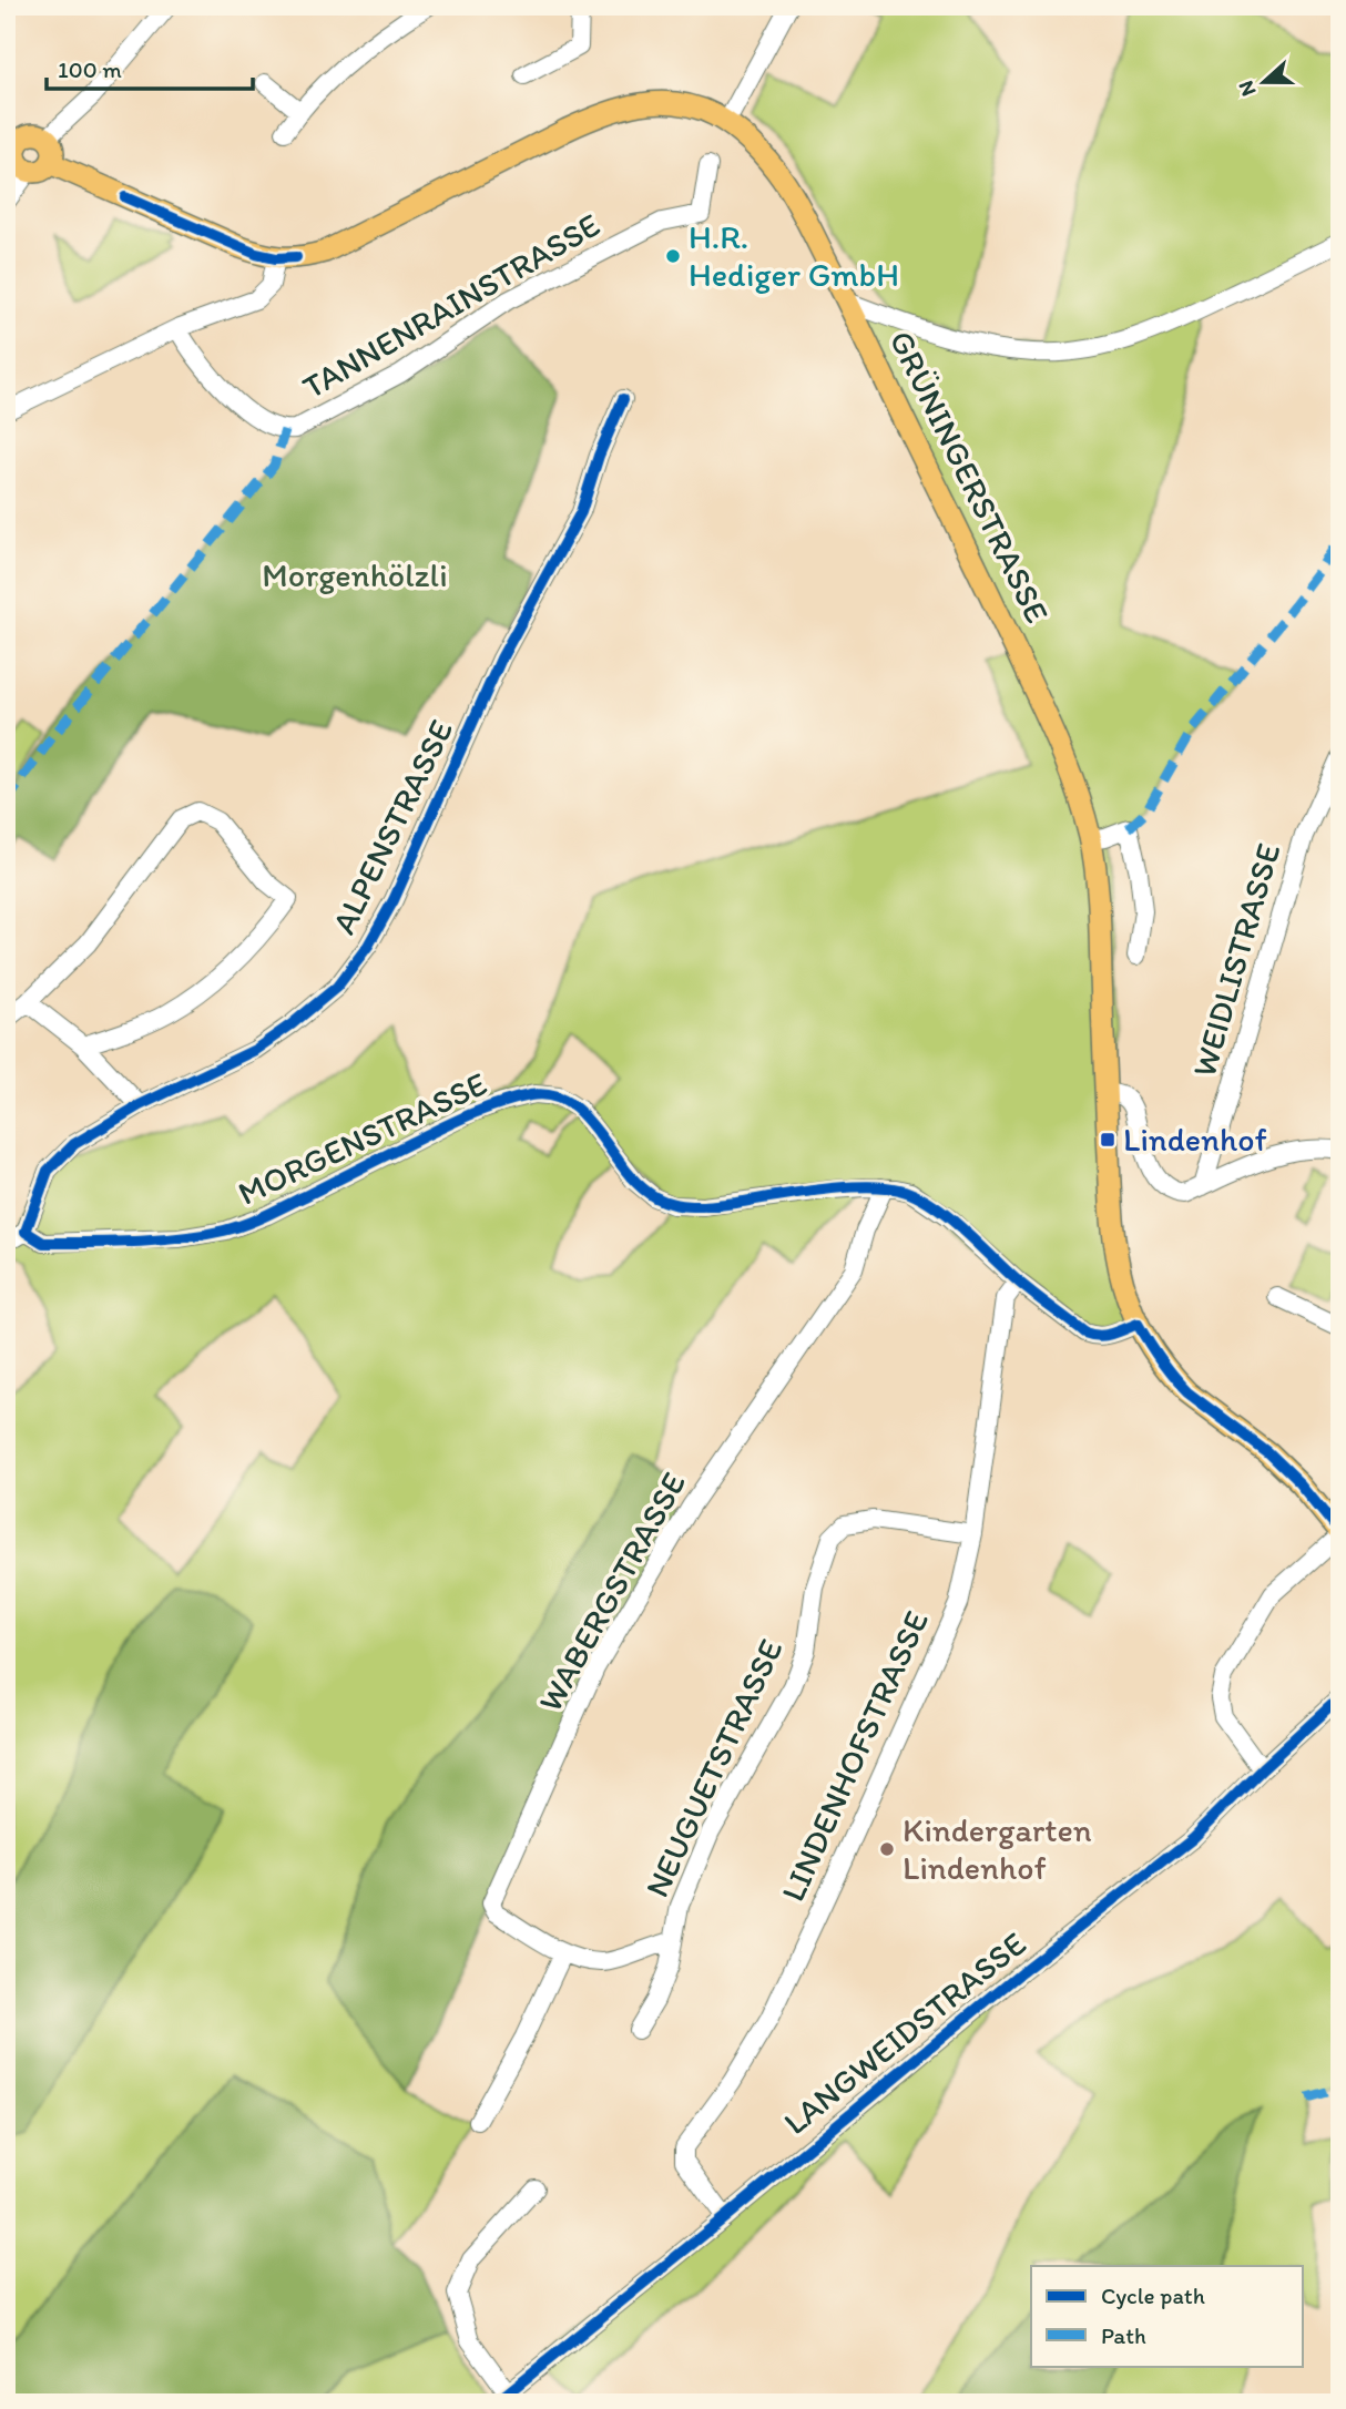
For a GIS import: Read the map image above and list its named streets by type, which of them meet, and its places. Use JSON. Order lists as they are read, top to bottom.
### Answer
{
  "streets": {
    "main road": ["GRÜNINGERSTRASSE"],
    "street": [
      "TANNENRAINSTRASSE",
      "ALPENSTRASSE",
      "WEIDLISTRASSE",
      "MORGENSTRASSE",
      "WABERGSTRASSE",
      "LINDENHOFSTRASSE",
      "NEUGUETSTRASSE",
      "LANGWEIDSTRASSE"
    ]
  },
  "crossings": [
    ["GRÜNINGERSTRASSE", "MORGENSTRASSE"],
    ["ALPENSTRASSE", "MORGENSTRASSE"],
    ["MORGENSTRASSE", "WABERGSTRASSE"],
    ["MORGENSTRASSE", "LINDENHOFSTRASSE"],
    ["WABERGSTRASSE", "NEUGUETSTRASSE"],
    ["LINDENHOFSTRASSE", "NEUGUETSTRASSE"],
    ["LINDENHOFSTRASSE", "LANGWEIDSTRASSE"]
  ],
  "parks": ["Morgenhölzli"],
  "places": {
    "other": ["H.R. Hediger GmbH", "Kindergarten Lindenhof"],
    "transit": ["Lindenhof"]
  },
  "legend": ["Cycle path", "Path"],
  "scale_bar": "100 m",
  "north": "left"
}
